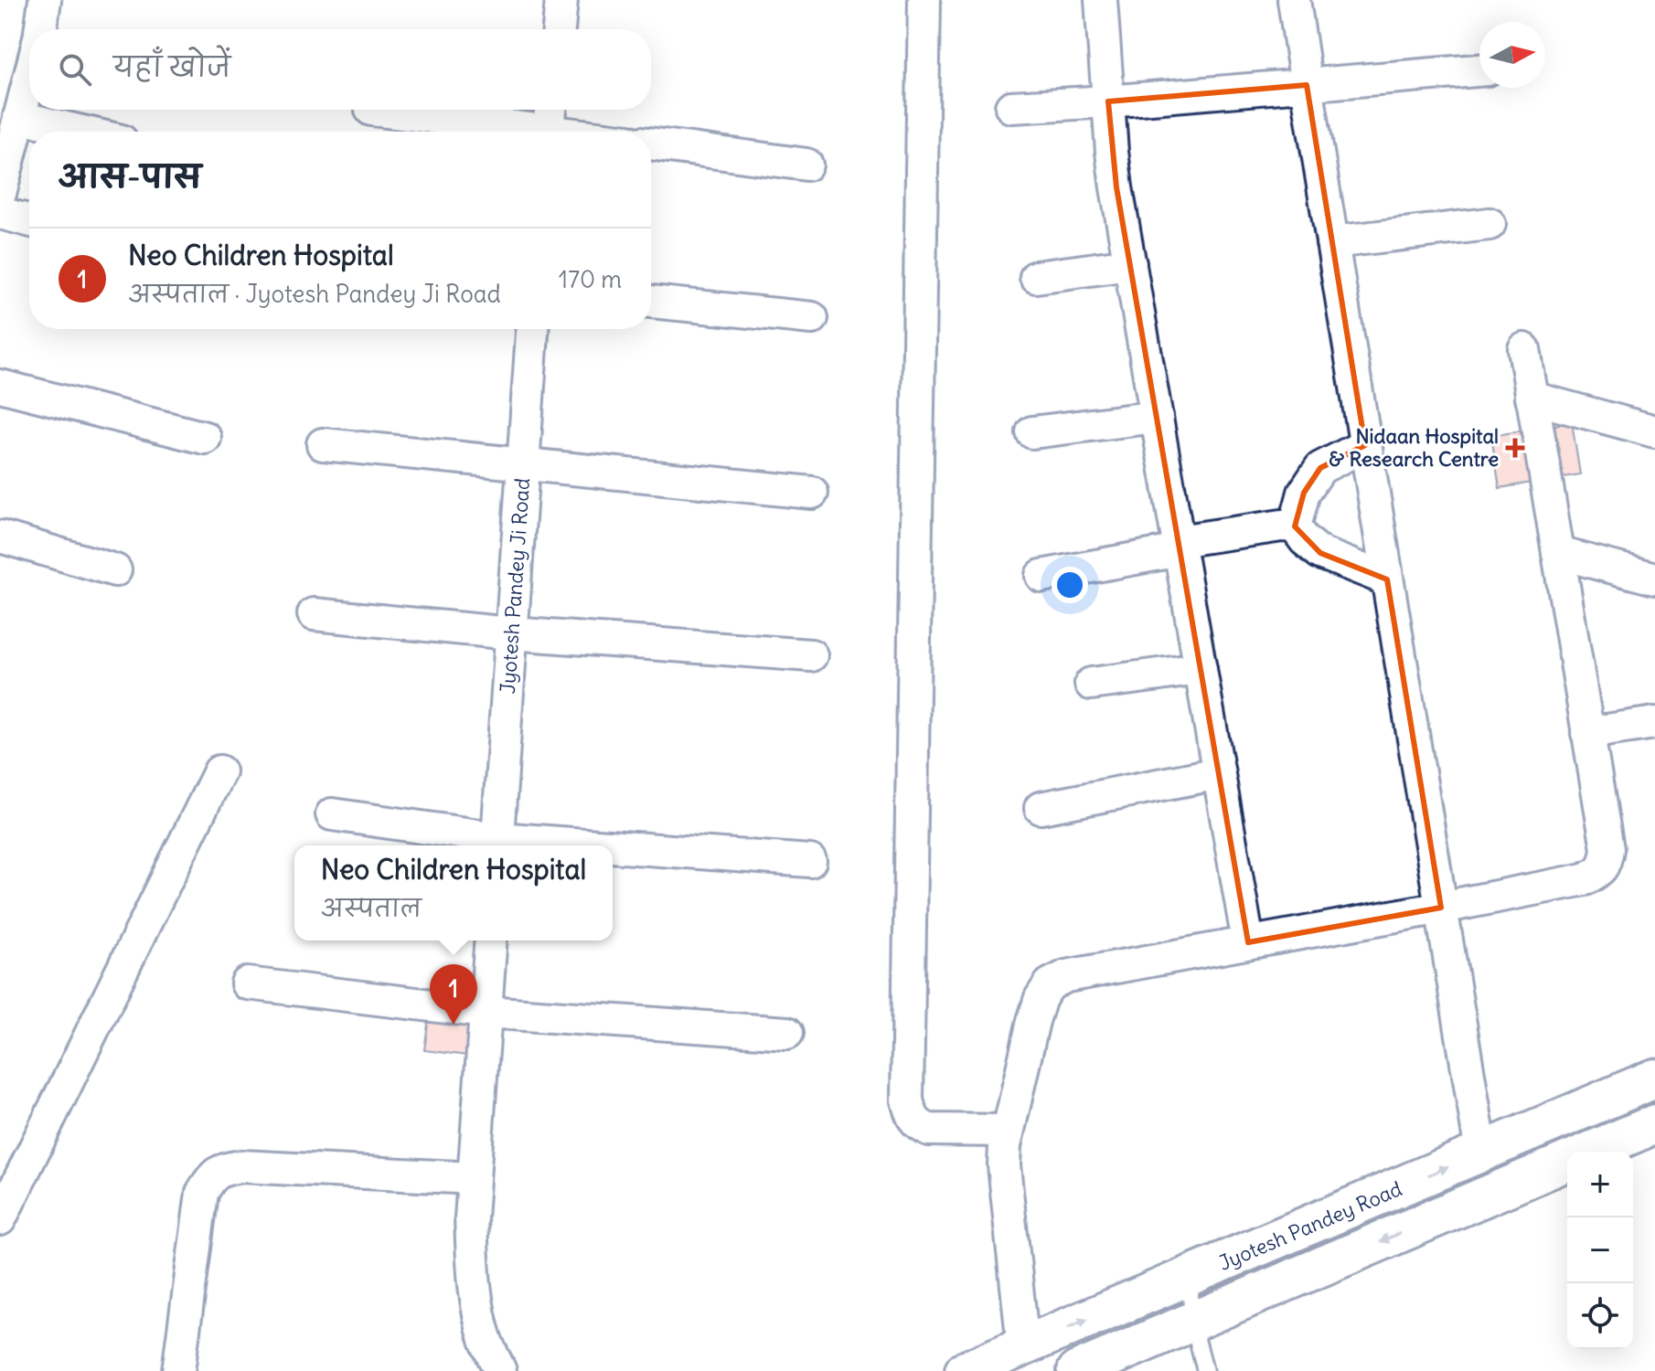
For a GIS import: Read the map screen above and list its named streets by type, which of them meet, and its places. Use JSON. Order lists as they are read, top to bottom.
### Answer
{
  "streets": {
    "street": ["Jyotesh Pandey Ji Road", "Jyotesh Pandey Road"]
  },
  "places": {
    "health": ["Nidaan Hospital & Research Centre"]
  },
  "north": "right",
  "page": {
    "search": "यहाँ खोजें",
    "heading": "आस-पास",
    "list": [
      {
        "mark": "1",
        "name": "Neo Children Hospital",
        "note": "अस्पताल · Jyotesh Pandey Ji Road",
        "value": "170 m"
      }
    ],
    "popup": ["Neo Children Hospital", "अस्पताल"],
    "pins": "1",
    "map_buttons": ["+", "−"]
  }
}
